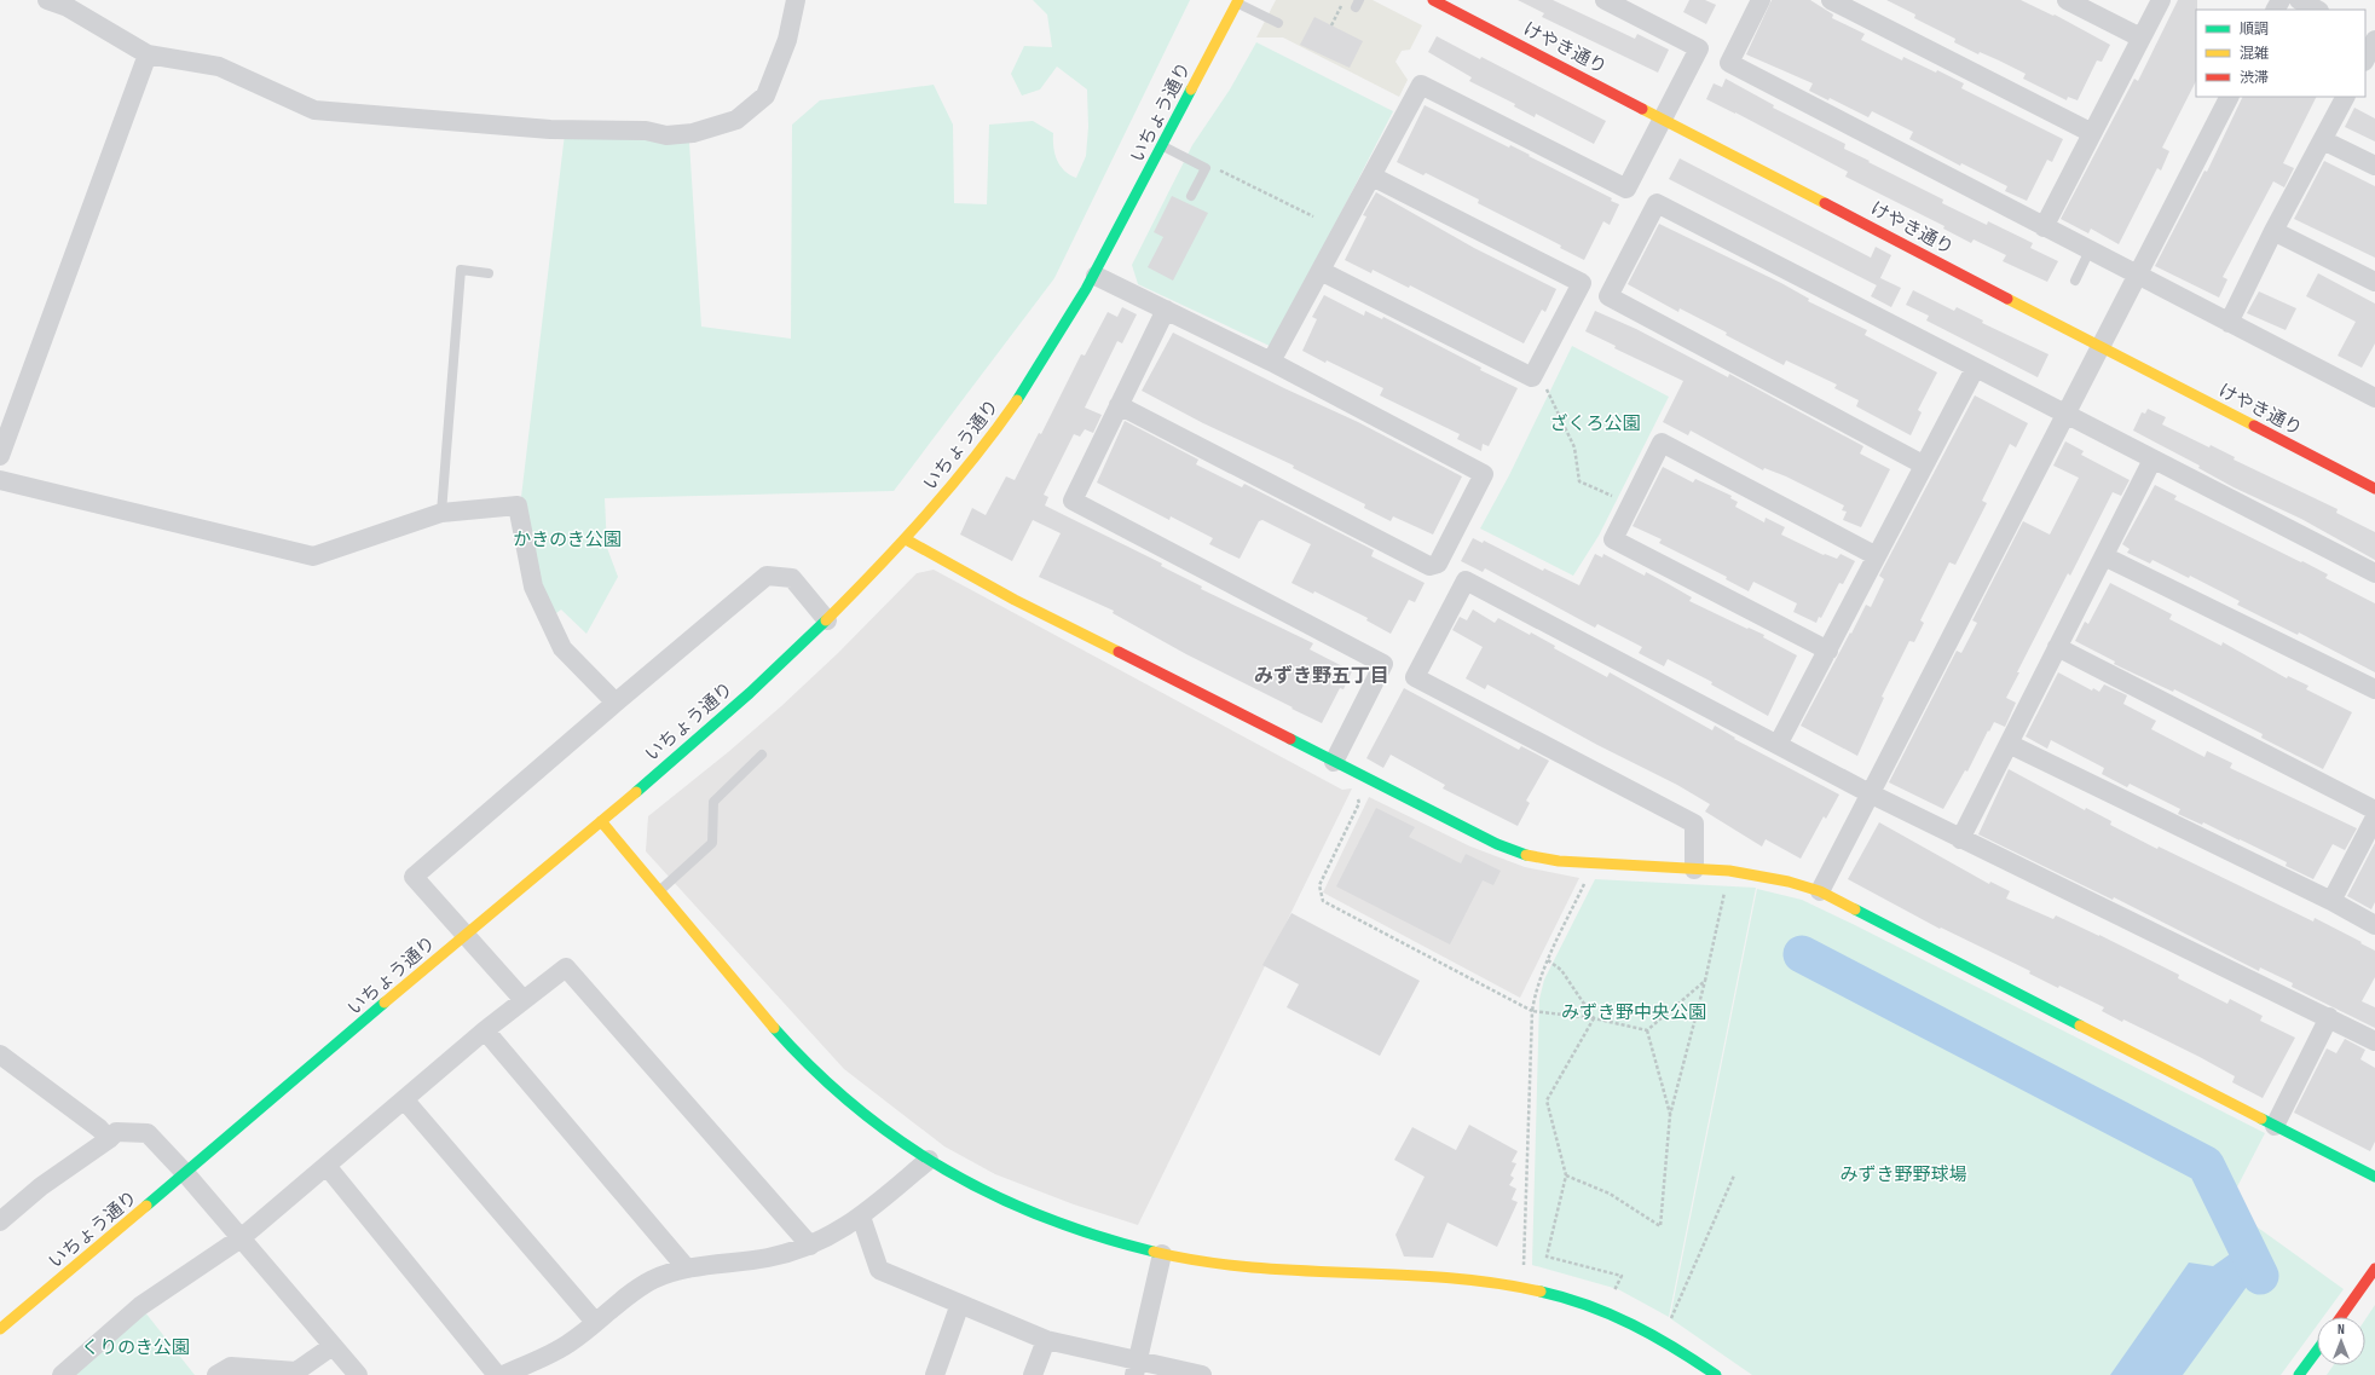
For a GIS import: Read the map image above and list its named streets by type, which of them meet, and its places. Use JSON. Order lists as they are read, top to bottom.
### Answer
{
  "streets": {
    "street": ["けやき通り", "いちょう通り"]
  },
  "districts": ["みずき野五丁目"],
  "parks": [
    "ざくろ公園",
    "かきのき公園",
    "みずき野中央公園",
    "みずき野野球場",
    "くりのき公園"
  ],
  "legend": ["順調", "混雑", "渋滞"],
  "north": "top"
}
